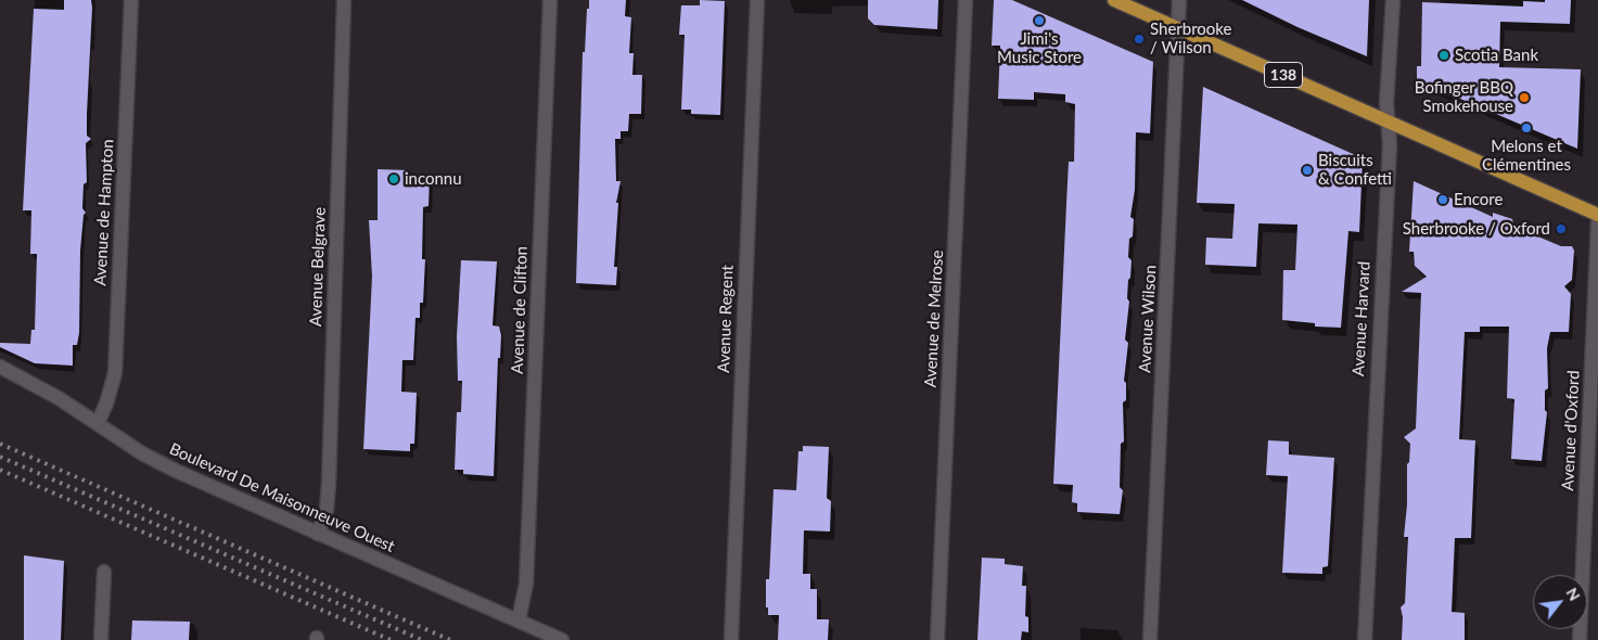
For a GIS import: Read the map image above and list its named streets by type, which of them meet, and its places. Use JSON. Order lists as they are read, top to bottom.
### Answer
{
  "streets": {
    "main road": ["138"],
    "street": [
      "Avenue de Hampton",
      "Avenue Belgrave",
      "Avenue de Clifton",
      "Avenue Regent",
      "Avenue de Melrose",
      "Avenue Wilson",
      "Avenue Harvard",
      "Avenue d'Oxford",
      "Boulevard De Maisonneuve Ouest"
    ]
  },
  "crossings": [
    ["138", "Avenue Wilson"],
    ["138", "Avenue Harvard"],
    ["Avenue de Hampton", "Boulevard De Maisonneuve Ouest"],
    ["Avenue Belgrave", "Boulevard De Maisonneuve Ouest"],
    ["Avenue de Clifton", "Boulevard De Maisonneuve Ouest"]
  ],
  "places": [
    "Jimi's Music Store",
    "Sherbrooke / Wilson",
    "Scotia Bank",
    "Bofinger BBQ Smokehouse",
    "Melons et Clémentines",
    "Biscuits & Confetti",
    "inconnu",
    "Encore",
    "Sherbrooke / Oxford"
  ],
  "north": "top right"
}
